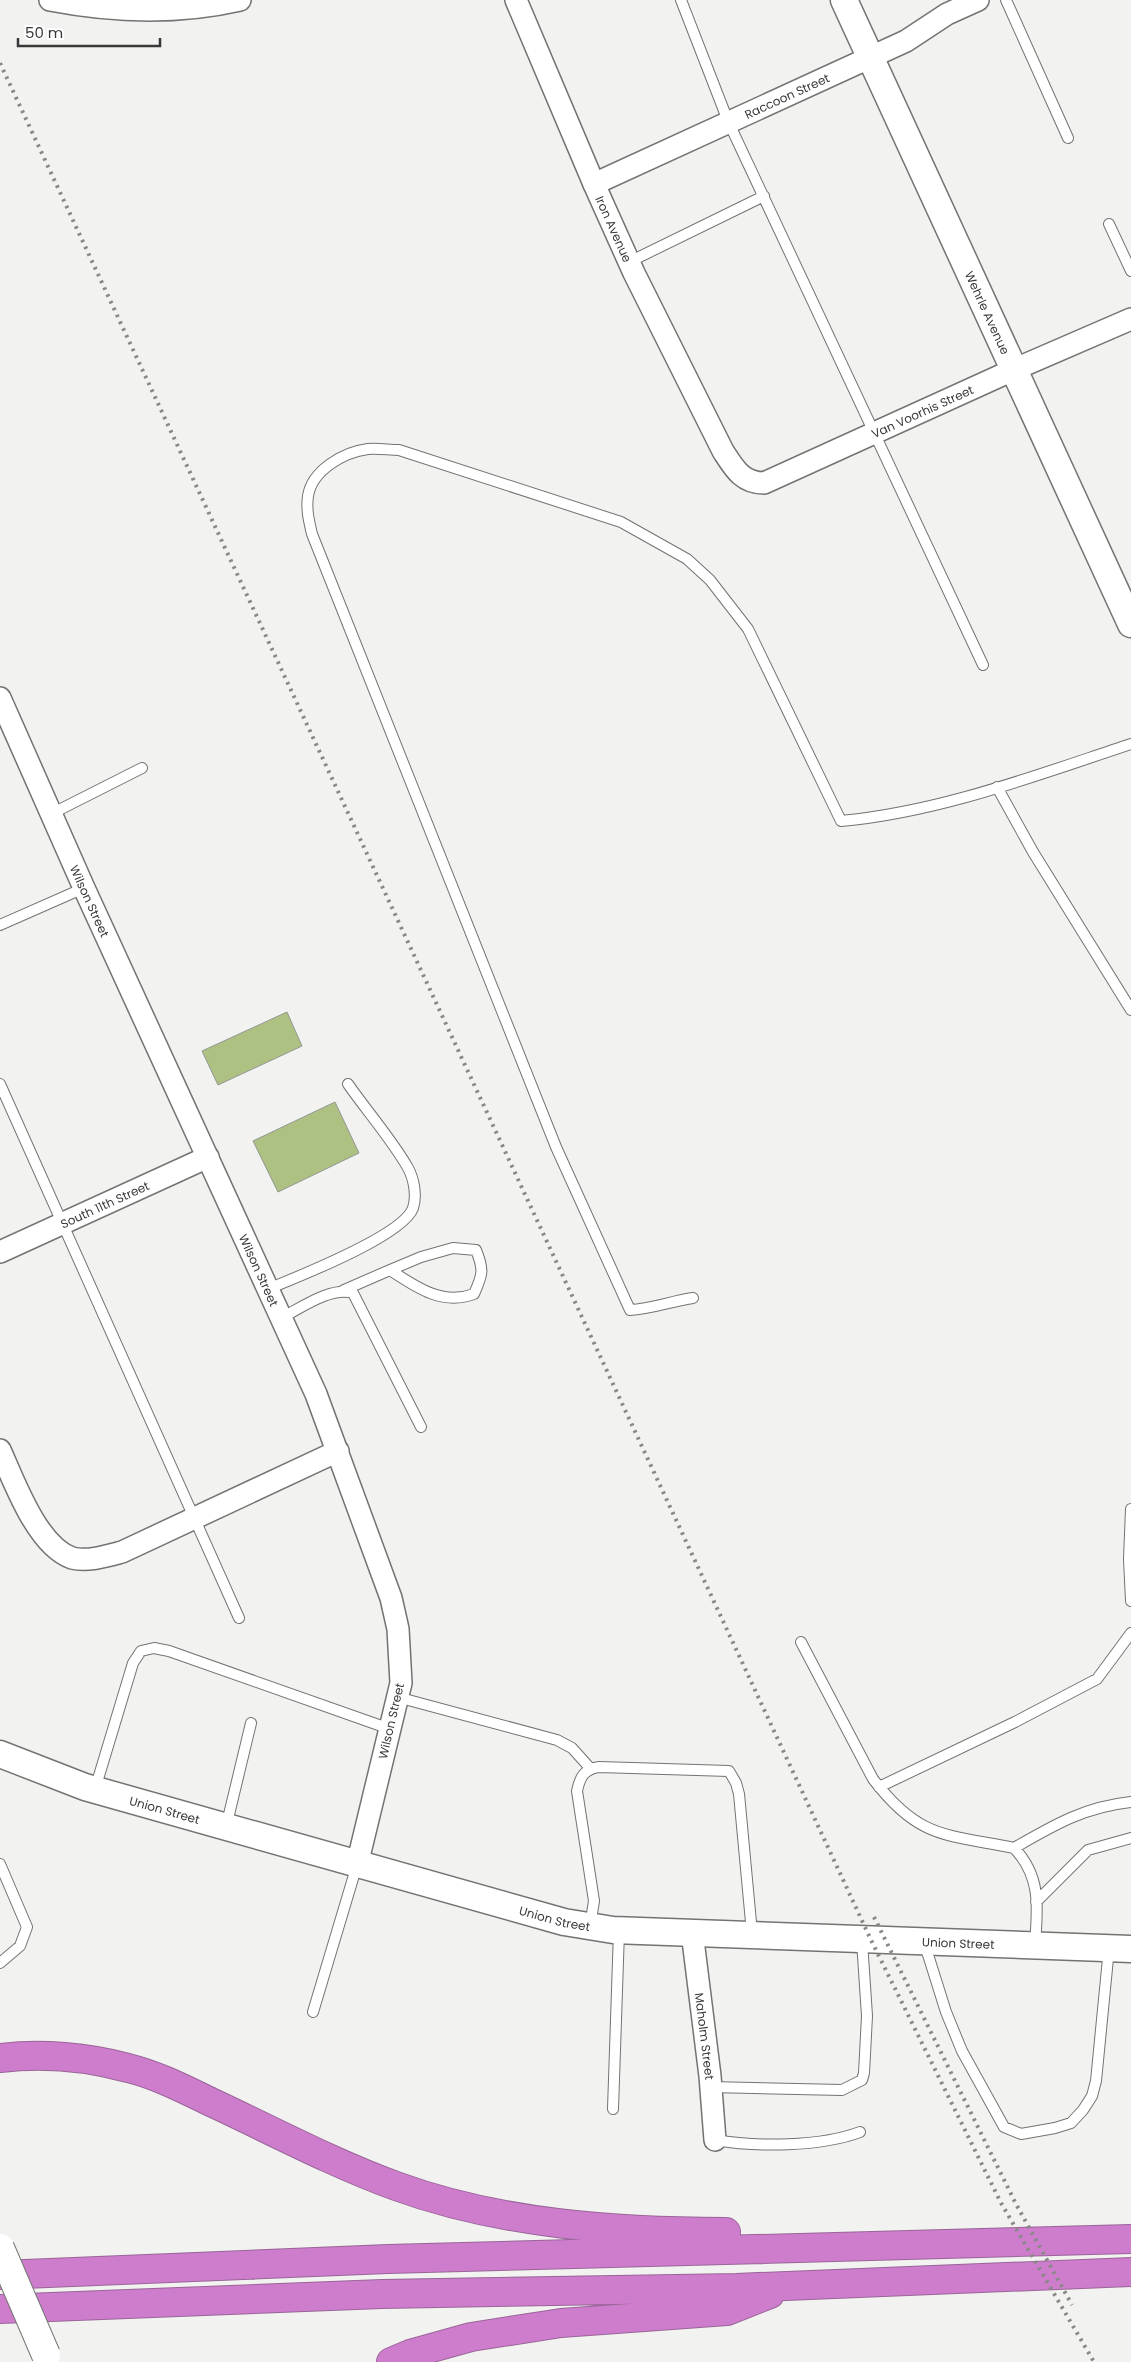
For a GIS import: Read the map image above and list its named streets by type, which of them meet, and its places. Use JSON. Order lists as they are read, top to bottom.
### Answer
{
  "streets": {
    "street": [
      "Raccoon Street",
      "Iron Avenue",
      "Wehrle Avenue",
      "Van Voorhis Street",
      "Wilson Street",
      "South 11th Street",
      "Union Street",
      "Maholm Street"
    ]
  },
  "crossings": [
    ["Raccoon Street", "Iron Avenue"],
    ["Raccoon Street", "Wehrle Avenue"],
    ["Iron Avenue", "Van Voorhis Street"],
    ["Wehrle Avenue", "Van Voorhis Street"],
    ["Wilson Street", "South 11th Street"],
    ["Wilson Street", "Union Street"],
    ["Union Street", "Maholm Street"]
  ],
  "scale_bar": "50 m"
}
